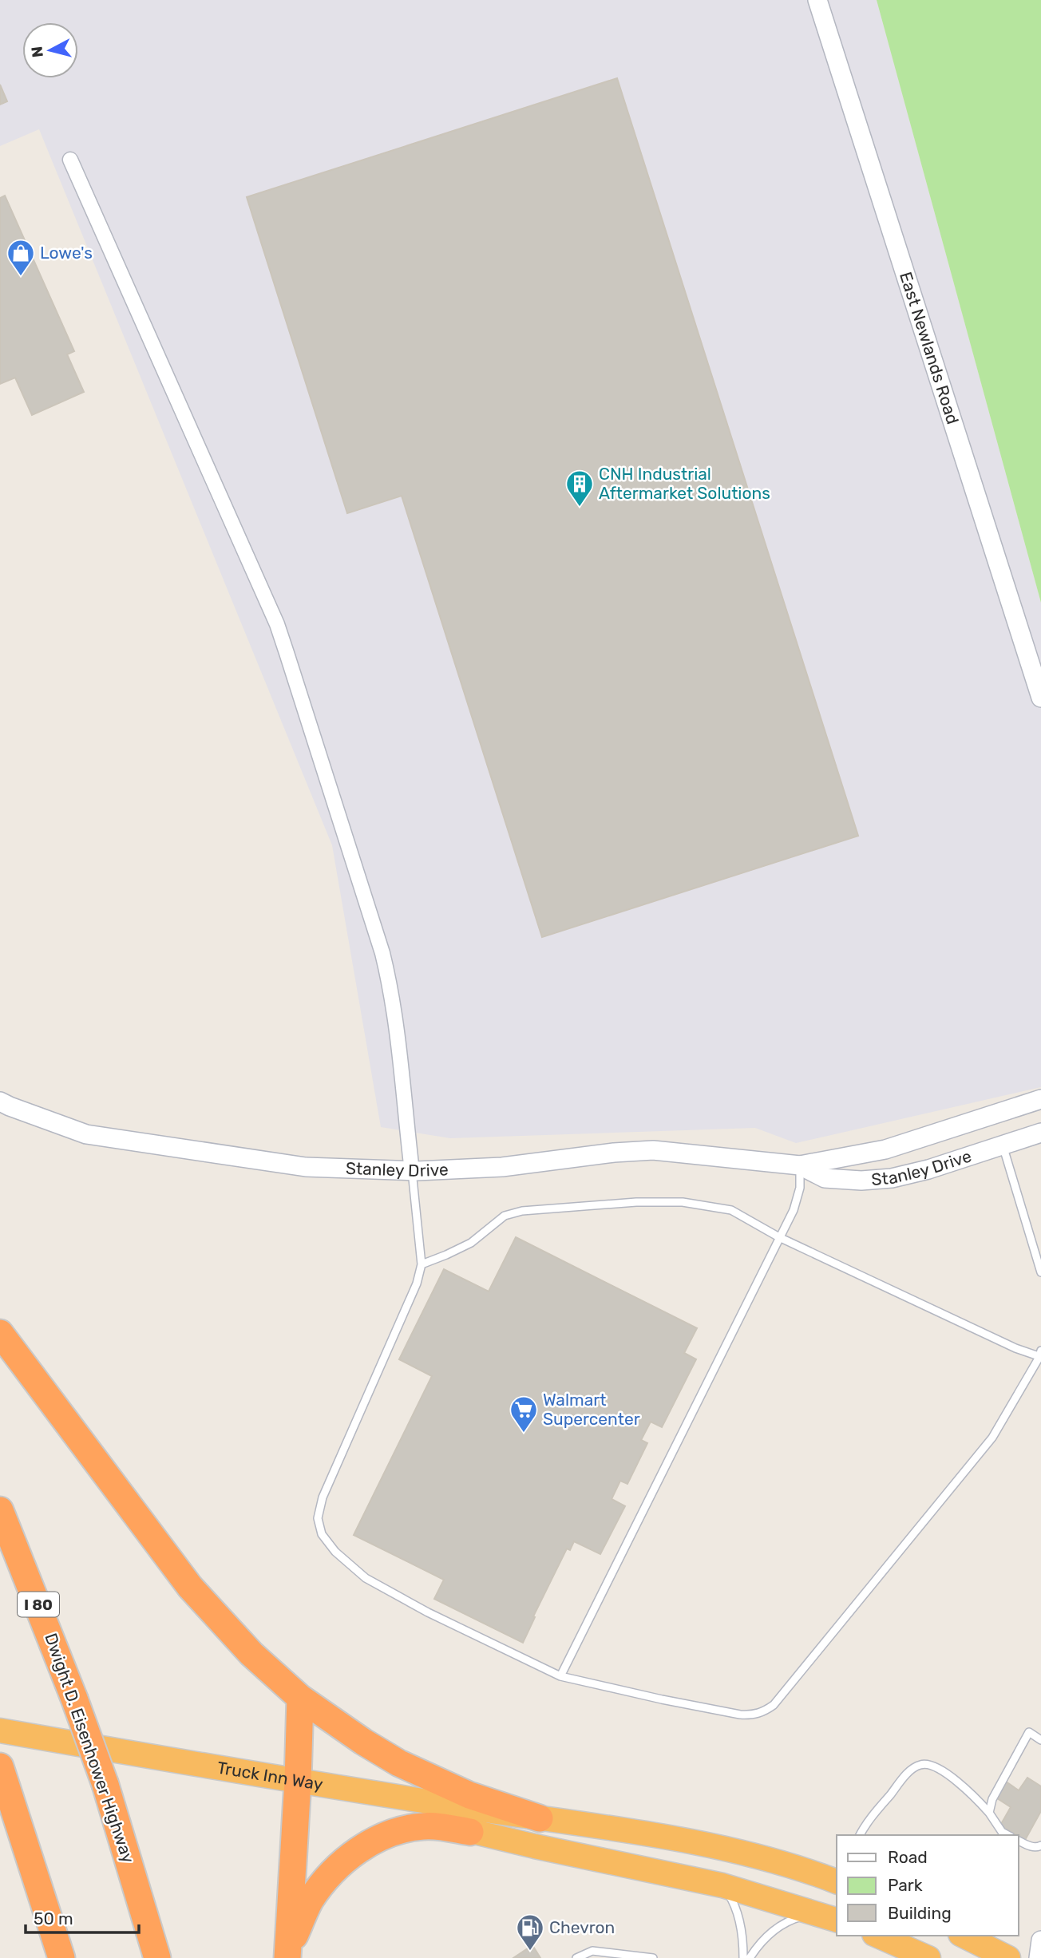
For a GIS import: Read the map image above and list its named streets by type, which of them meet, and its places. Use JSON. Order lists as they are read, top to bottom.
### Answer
{
  "streets": {
    "highway": ["I 80", "Dwight D. Eisenhower Highway", "Truck Inn Way"],
    "street": ["East Newlands Road", "Stanley Drive"]
  },
  "places": {
    "shop": ["Lowe's"],
    "building": ["CNH Industrial Aftermarket Solutions"],
    "supermarket": ["Walmart Supercenter"],
    "fuel station": ["Chevron"]
  },
  "legend": ["Road", "Park", "Building"],
  "scale_bar": "50 m",
  "north": "left"
}
